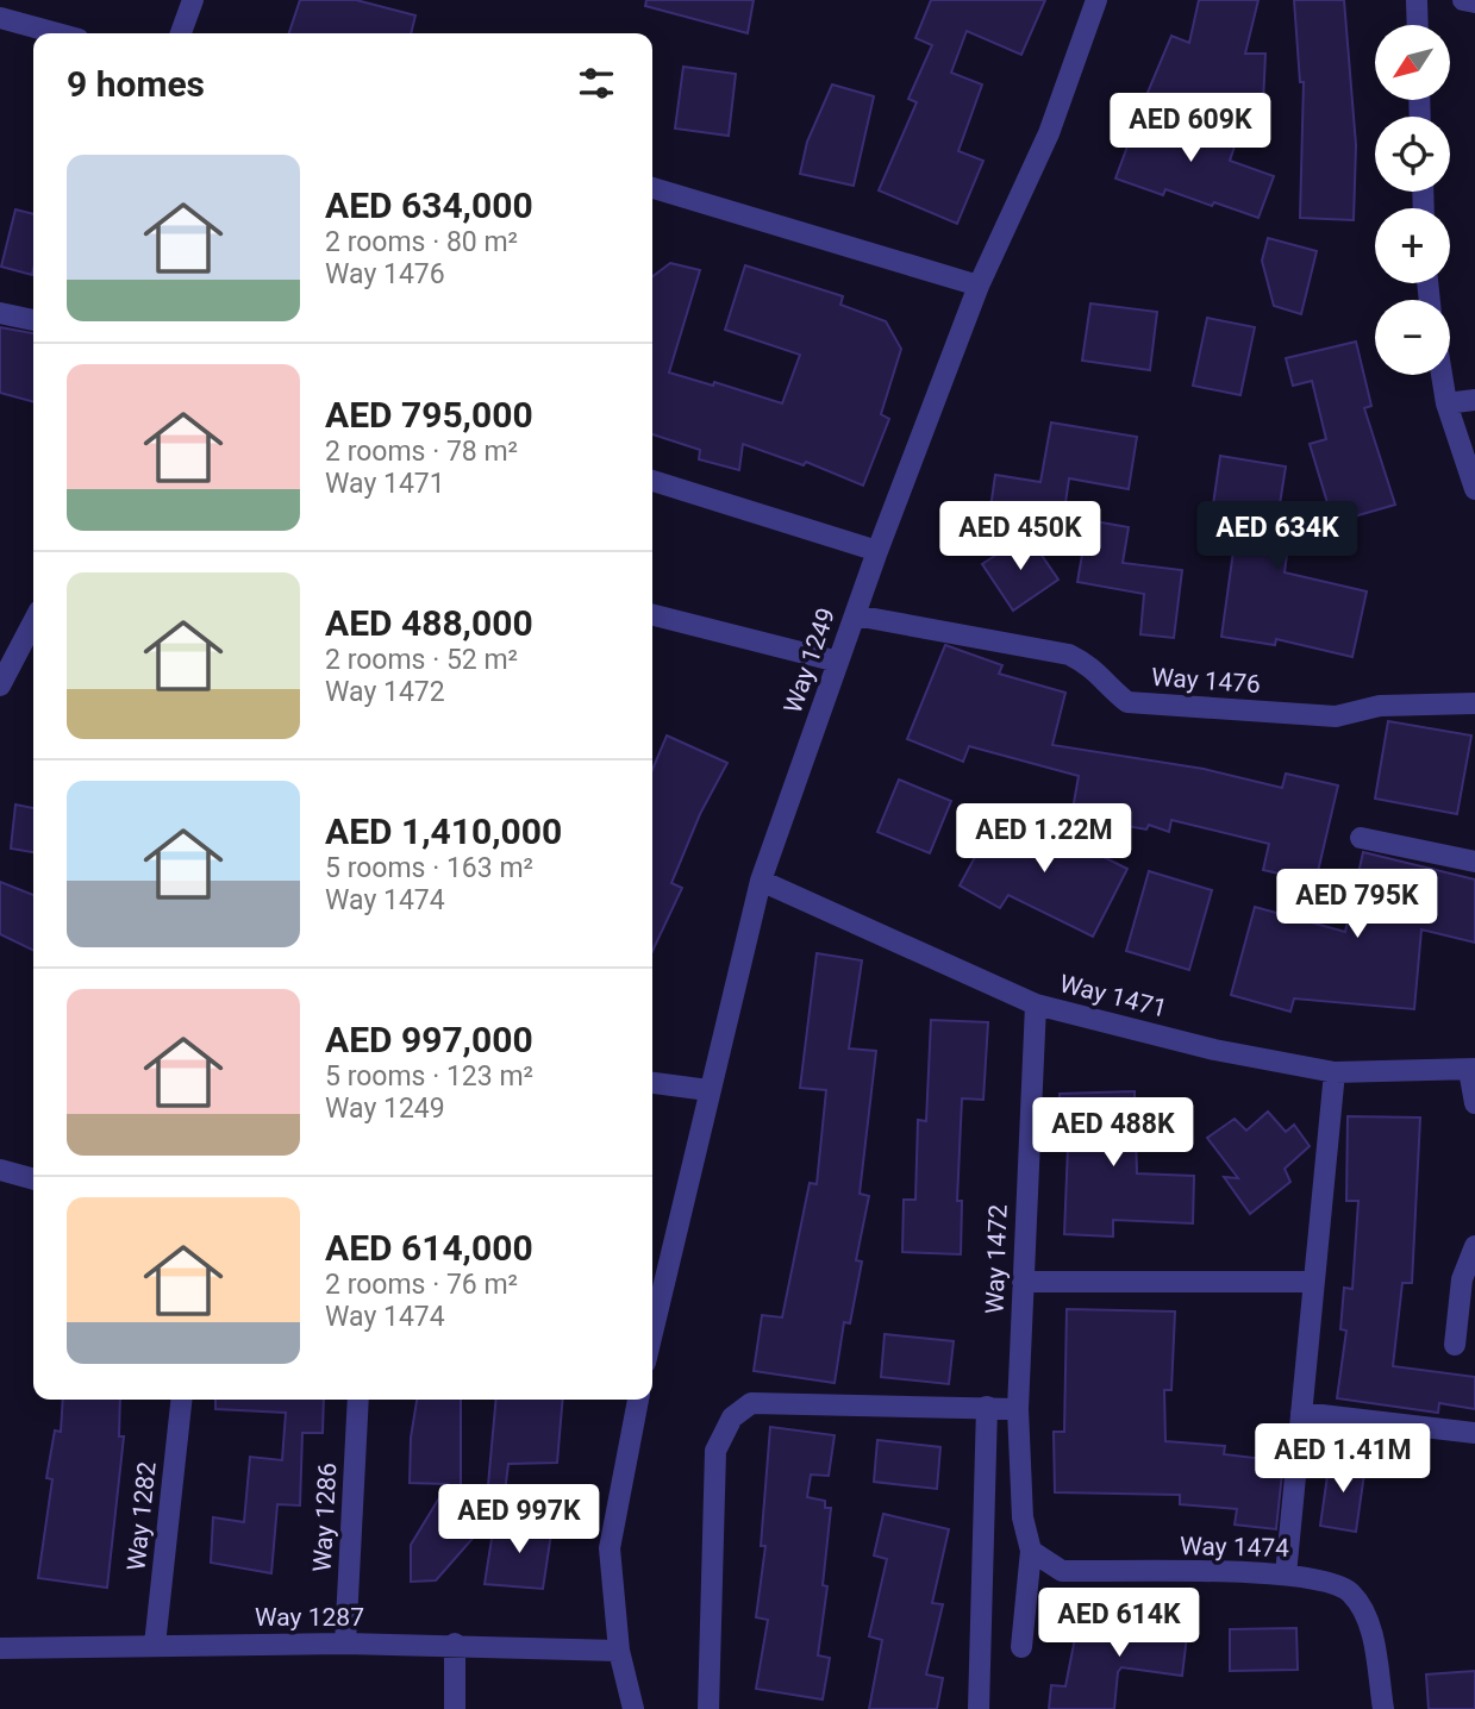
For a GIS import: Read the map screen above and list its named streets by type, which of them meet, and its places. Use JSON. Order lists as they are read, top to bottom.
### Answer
{
  "streets": {
    "street": [
      "Way 1249",
      "Way 1476",
      "Way 1471",
      "Way 1472",
      "Way 1282",
      "Way 1286",
      "Way 1474",
      "Way 1287"
    ]
  },
  "crossings": [
    ["Way 1249", "Way 1476"],
    ["Way 1249", "Way 1471"],
    ["Way 1471", "Way 1472"],
    ["Way 1472", "Way 1474"],
    ["Way 1282", "Way 1287"],
    ["Way 1286", "Way 1287"]
  ],
  "north": "bottom left",
  "page": {
    "map_buttons": ["+", "−"],
    "heading": "9 homes",
    "price": [
      "AED 609K",
      "AED 450K",
      "AED 634K",
      "AED 1.22M",
      "AED 795K",
      "AED 488K",
      "AED 1.41M",
      "AED 997K",
      "AED 614K"
    ],
    "list": [
      {
        "name": "AED 634,000",
        "note": "2 rooms · 80 m² · Way 1476"
      },
      {
        "name": "AED 795,000",
        "note": "2 rooms · 78 m² · Way 1471"
      },
      {
        "name": "AED 488,000",
        "note": "2 rooms · 52 m² · Way 1472"
      },
      {
        "name": "AED 1,410,000",
        "note": "5 rooms · 163 m² · Way 1474"
      },
      {
        "name": "AED 997,000",
        "note": "5 rooms · 123 m² · Way 1249"
      },
      {
        "name": "AED 614,000",
        "note": "2 rooms · 76 m² · Way 1474"
      }
    ]
  }
}
